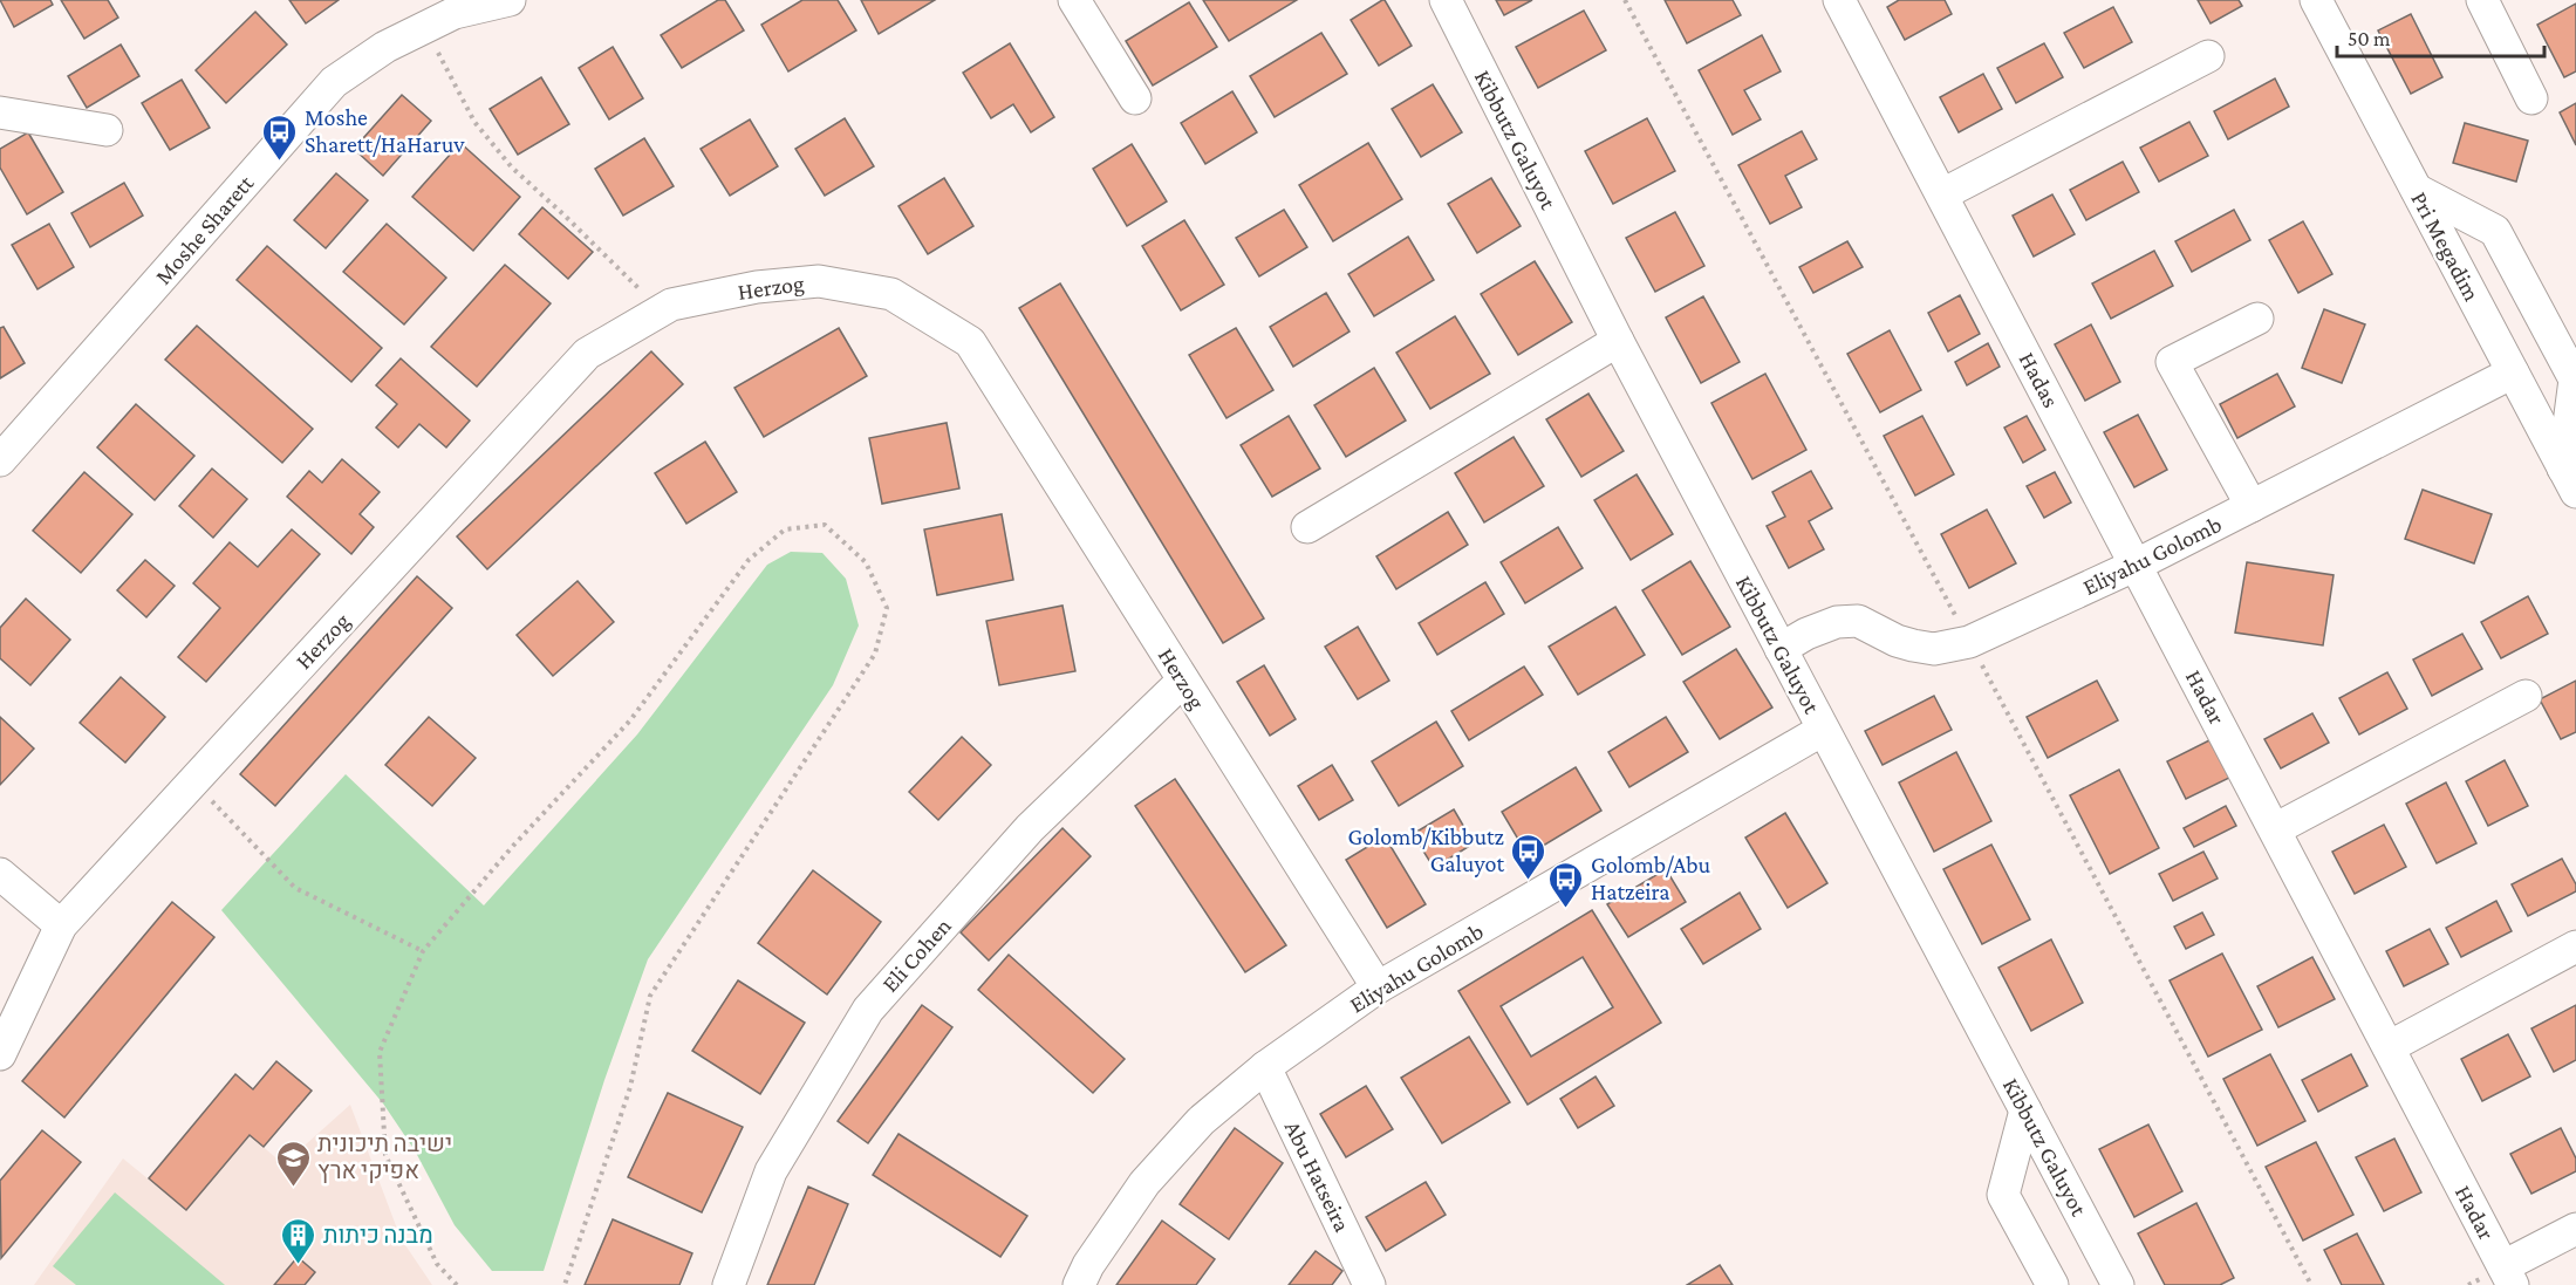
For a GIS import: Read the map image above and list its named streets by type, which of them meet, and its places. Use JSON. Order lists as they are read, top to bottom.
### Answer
{
  "streets": {
    "street": [
      "Kibbutz Galuyot",
      "Moshe Sharett",
      "Pri Megadim",
      "Herzog",
      "Hadas",
      "Eliyahu Golomb",
      "Hadar",
      "Eli Cohen",
      "Abu Hatseira"
    ]
  },
  "crossings": [
    ["Kibbutz Galuyot", "Eliyahu Golomb"],
    ["Pri Megadim", "Eliyahu Golomb"],
    ["Herzog", "Eliyahu Golomb"],
    ["Herzog", "Eli Cohen"],
    ["Hadas", "Eliyahu Golomb"],
    ["Hadas", "Hadar"],
    ["Eliyahu Golomb", "Hadar"],
    ["Eliyahu Golomb", "Abu Hatseira"]
  ],
  "places": {
    "bus stop": ["Moshe Sharett/HaHaruv", "Golomb/Kibbutz Galuyot", "Golomb/Abu Hatzeira"],
    "school or university": ["ישיבה תיכונית אפיקי ארץ"],
    "building": ["מבנה כיתות"]
  },
  "scale_bar": "50 m"
}
